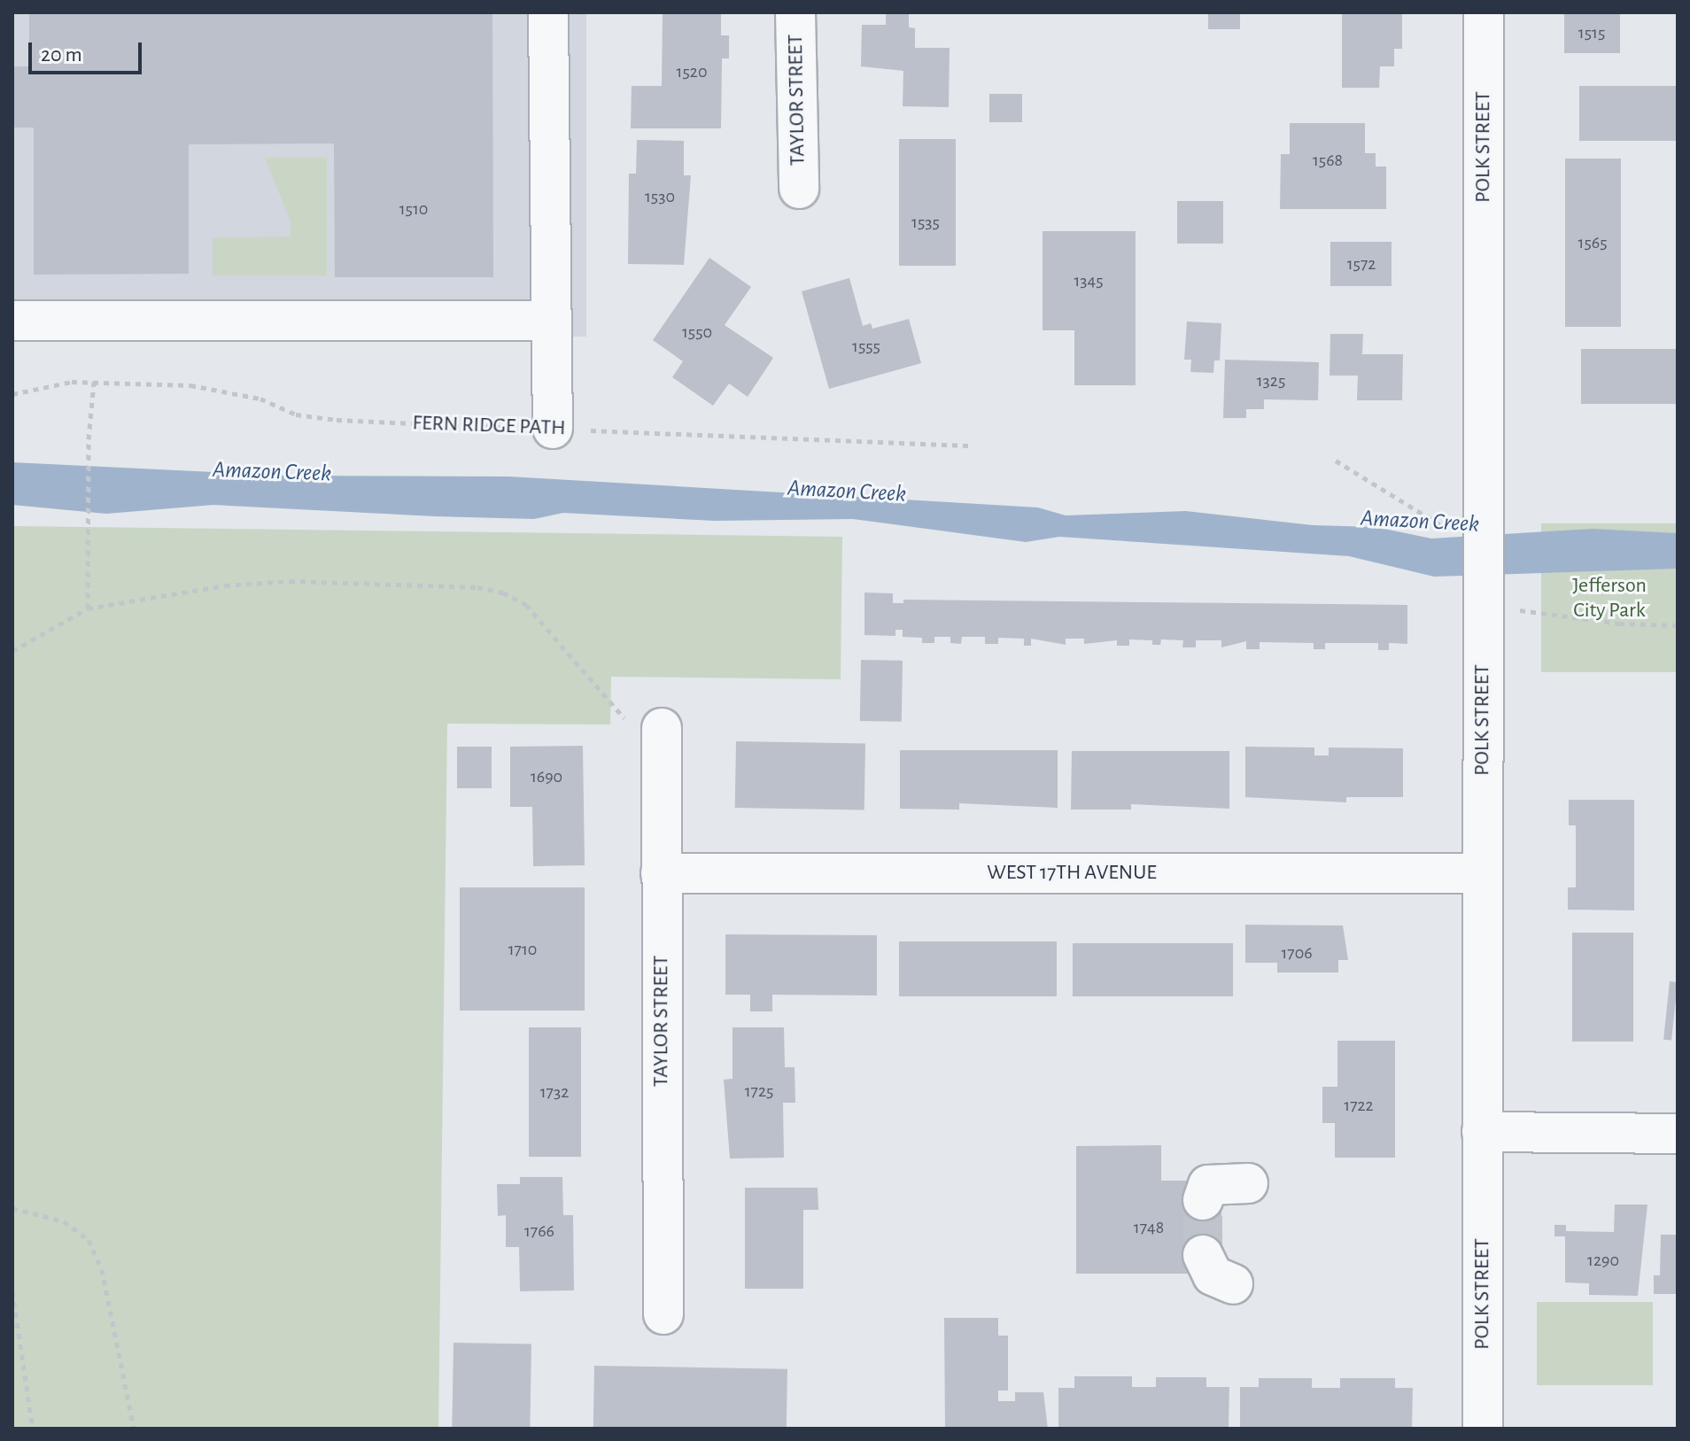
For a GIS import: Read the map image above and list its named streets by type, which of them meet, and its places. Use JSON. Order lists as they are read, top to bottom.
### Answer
{
  "streets": {
    "street": ["TAYLOR STREET", "POLK STREET", "WEST 17TH AVENUE"],
    "path": ["FERN RIDGE PATH"]
  },
  "crossings": [
    ["TAYLOR STREET", "WEST 17TH AVENUE"],
    ["POLK STREET", "WEST 17TH AVENUE"]
  ],
  "water": ["Amazon Creek"],
  "parks": ["Jefferson City Park"],
  "house_numbers": [
    "1515",
    "1520",
    "1568",
    "1530",
    "1510",
    "1535",
    "1565",
    "1572",
    "1345",
    "1550",
    "1555",
    "1325",
    "1690",
    "1710",
    "1706",
    "1725",
    "1732",
    "1722",
    "1748",
    "1766",
    "1290"
  ],
  "scale_bar": "20 m"
}
